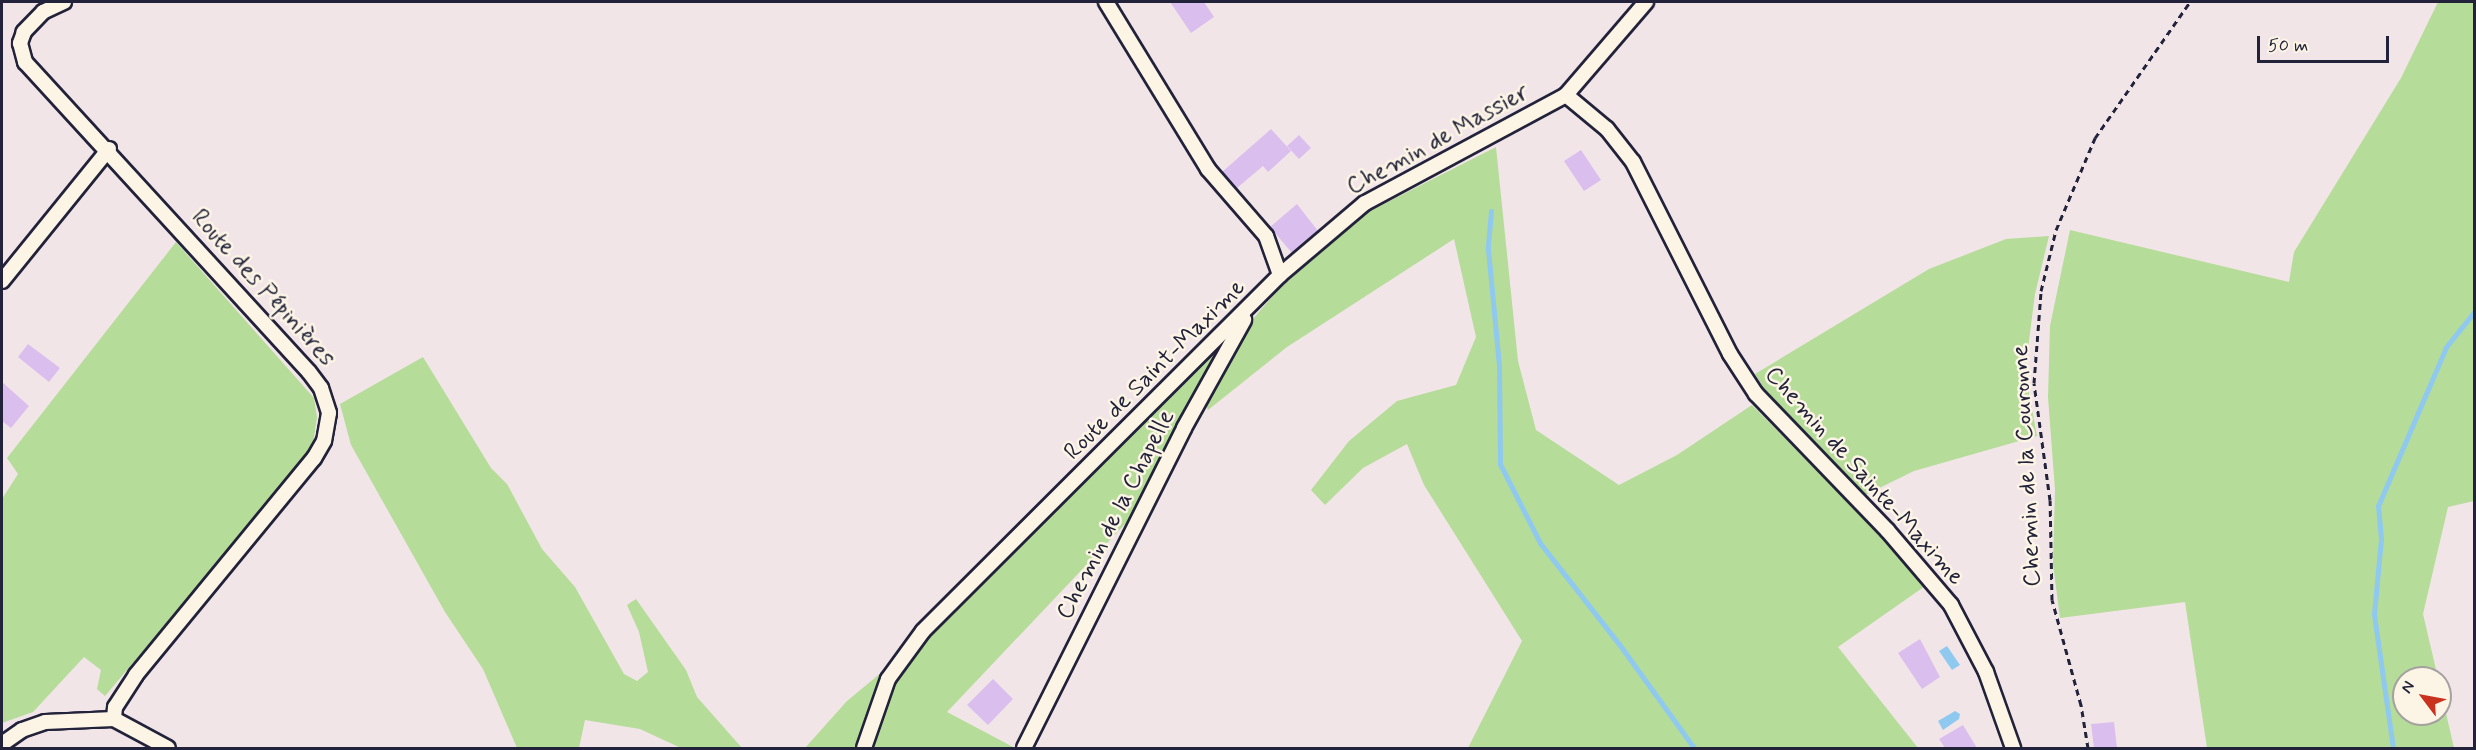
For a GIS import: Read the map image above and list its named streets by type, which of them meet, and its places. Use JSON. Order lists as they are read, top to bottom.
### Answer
{
  "streets": {
    "street": [
      "Chemin de Massier",
      "Route des Pépinières",
      "Route de Saint-Maxime",
      "Chemin de Sainte-Maxime",
      "Chemin de la Chapelle"
    ],
    "path": ["Chemin de la Couronne"]
  },
  "crossings": [
    ["Chemin de Massier", "Route de Saint-Maxime"],
    ["Chemin de Massier", "Chemin de Sainte-Maxime"],
    ["Route de Saint-Maxime", "Chemin de la Chapelle"]
  ],
  "scale_bar": "50 m",
  "north": "top left"
}
